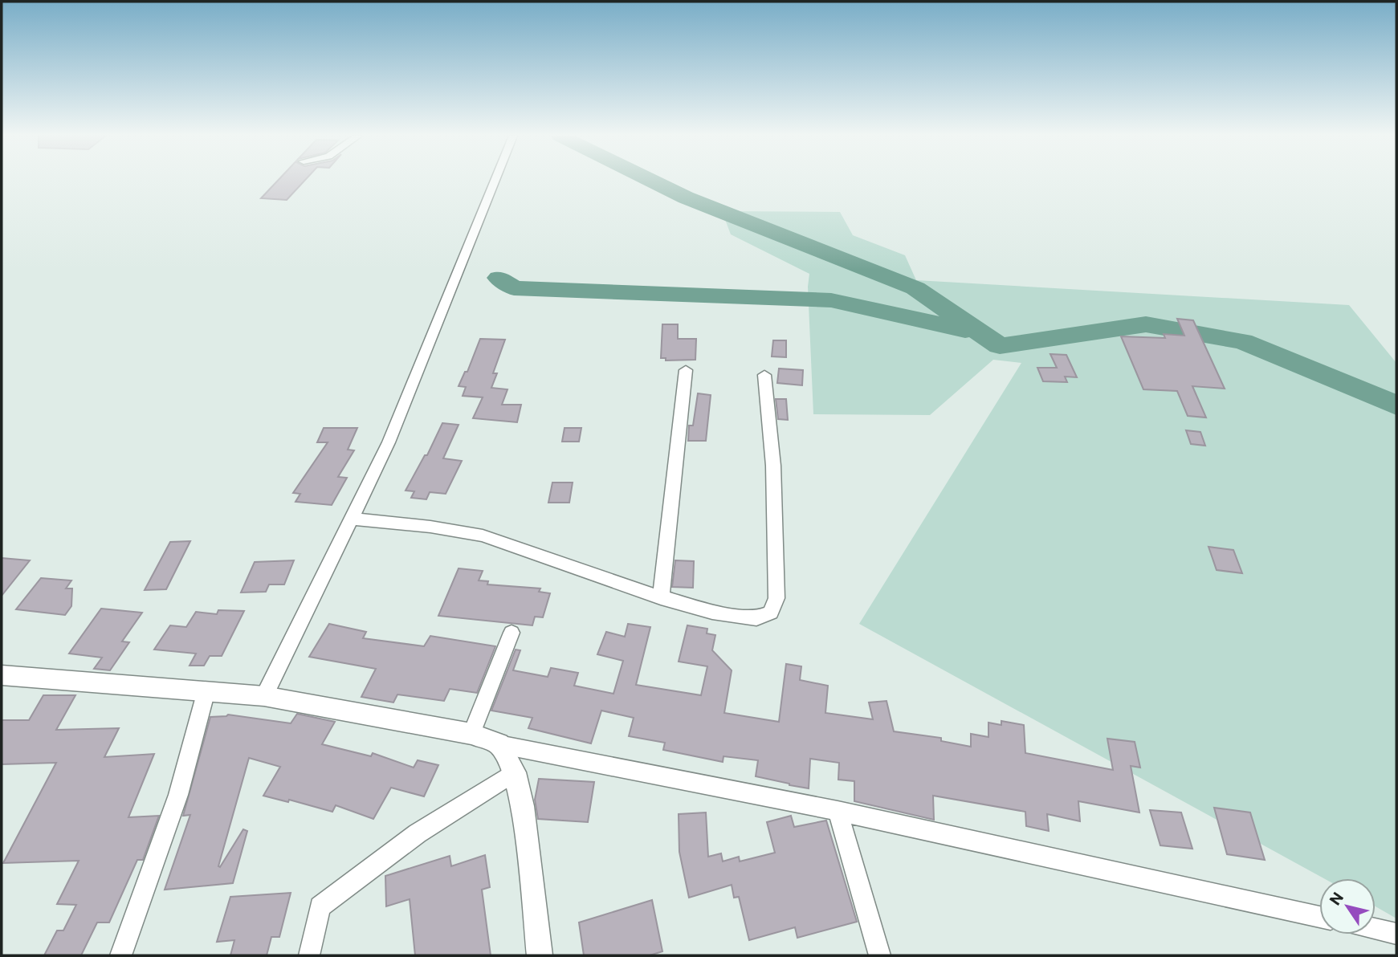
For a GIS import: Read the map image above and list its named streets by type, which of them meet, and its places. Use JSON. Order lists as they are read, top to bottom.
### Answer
{
  "north": "top left"
}
